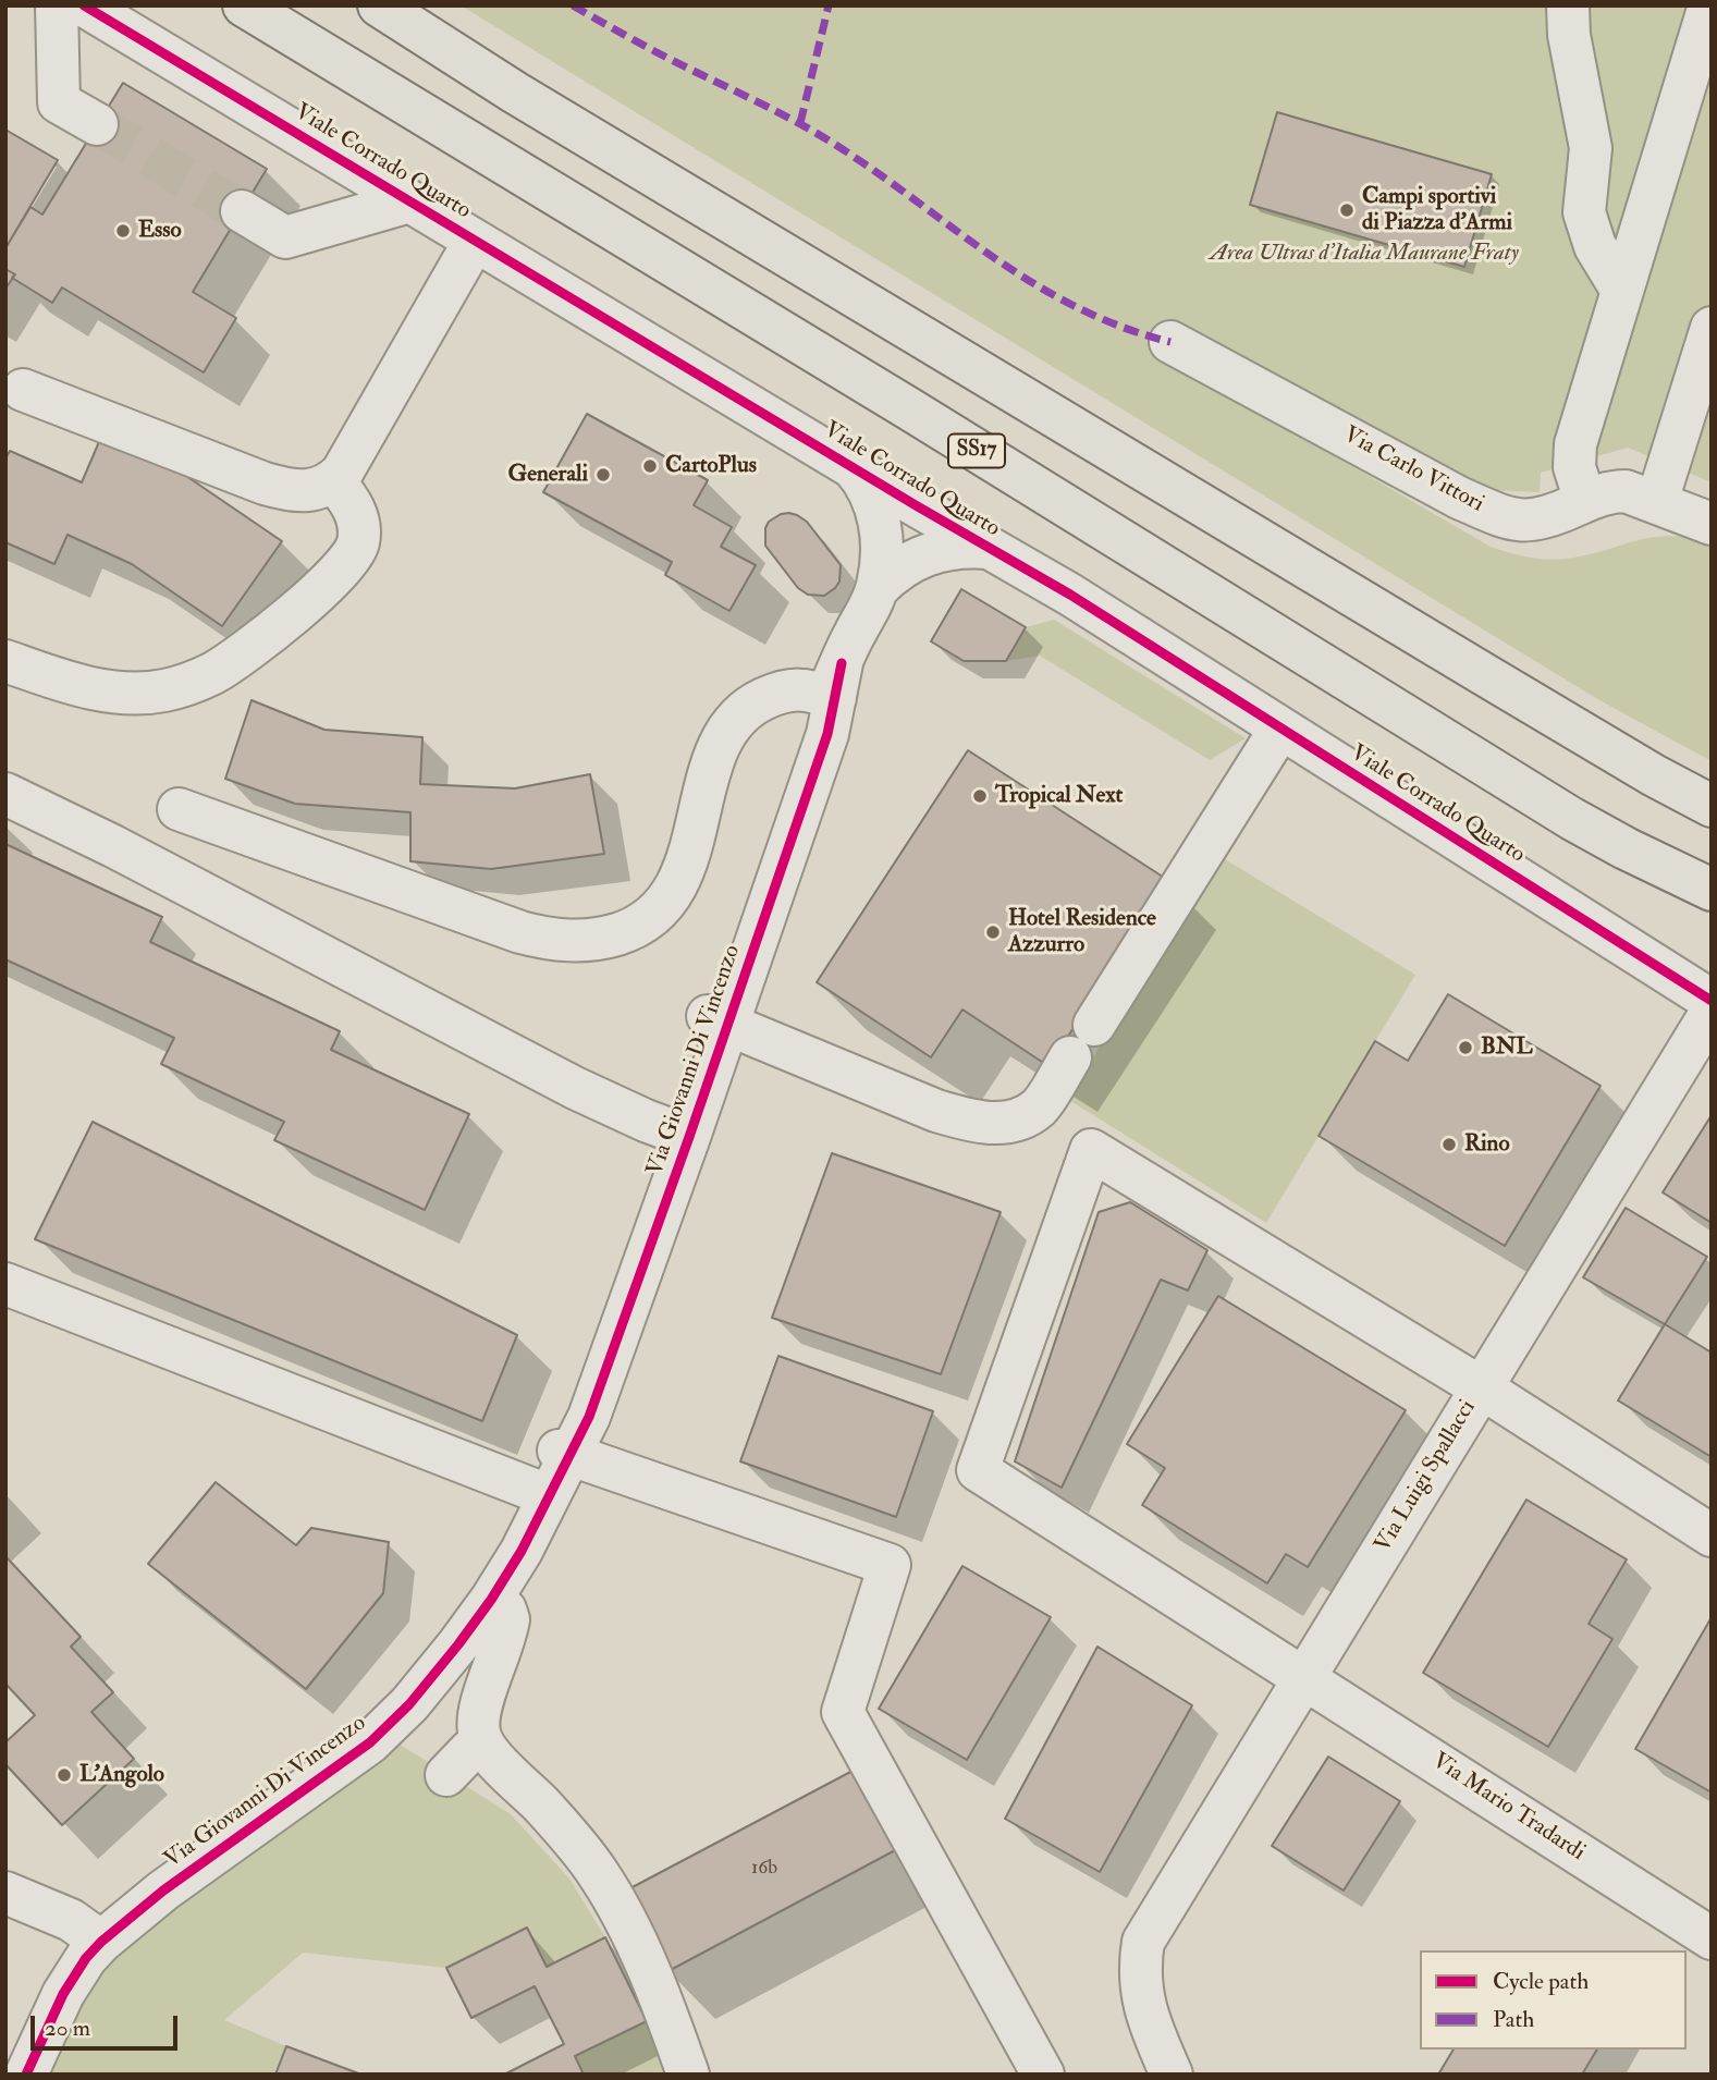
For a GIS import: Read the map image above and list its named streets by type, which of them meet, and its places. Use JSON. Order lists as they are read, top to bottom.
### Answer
{
  "streets": {
    "main road": ["SS17"],
    "street": [
      "Viale Corrado Quarto",
      "Via Carlo Vittori",
      "Via Giovanni Di Vincenzo",
      "Via Luigi Spallacci",
      "Via Mario Tradardi"
    ]
  },
  "crossings": [
    ["Viale Corrado Quarto", "Via Giovanni Di Vincenzo"],
    ["Via Luigi Spallacci", "Via Mario Tradardi"]
  ],
  "parks": ["Area Ultras d'Italia Maurane Fraty"],
  "places": [
    "Campi sportivi di Piazza d'Armi",
    "Esso",
    "CartoPlus",
    "Generali",
    "Tropical Next",
    "Hotel Residence Azzurro",
    "BNL",
    "Rino",
    "L'Angolo"
  ],
  "house_numbers": ["16b"],
  "legend": ["Cycle path", "Path"],
  "scale_bar": "20 m"
}
